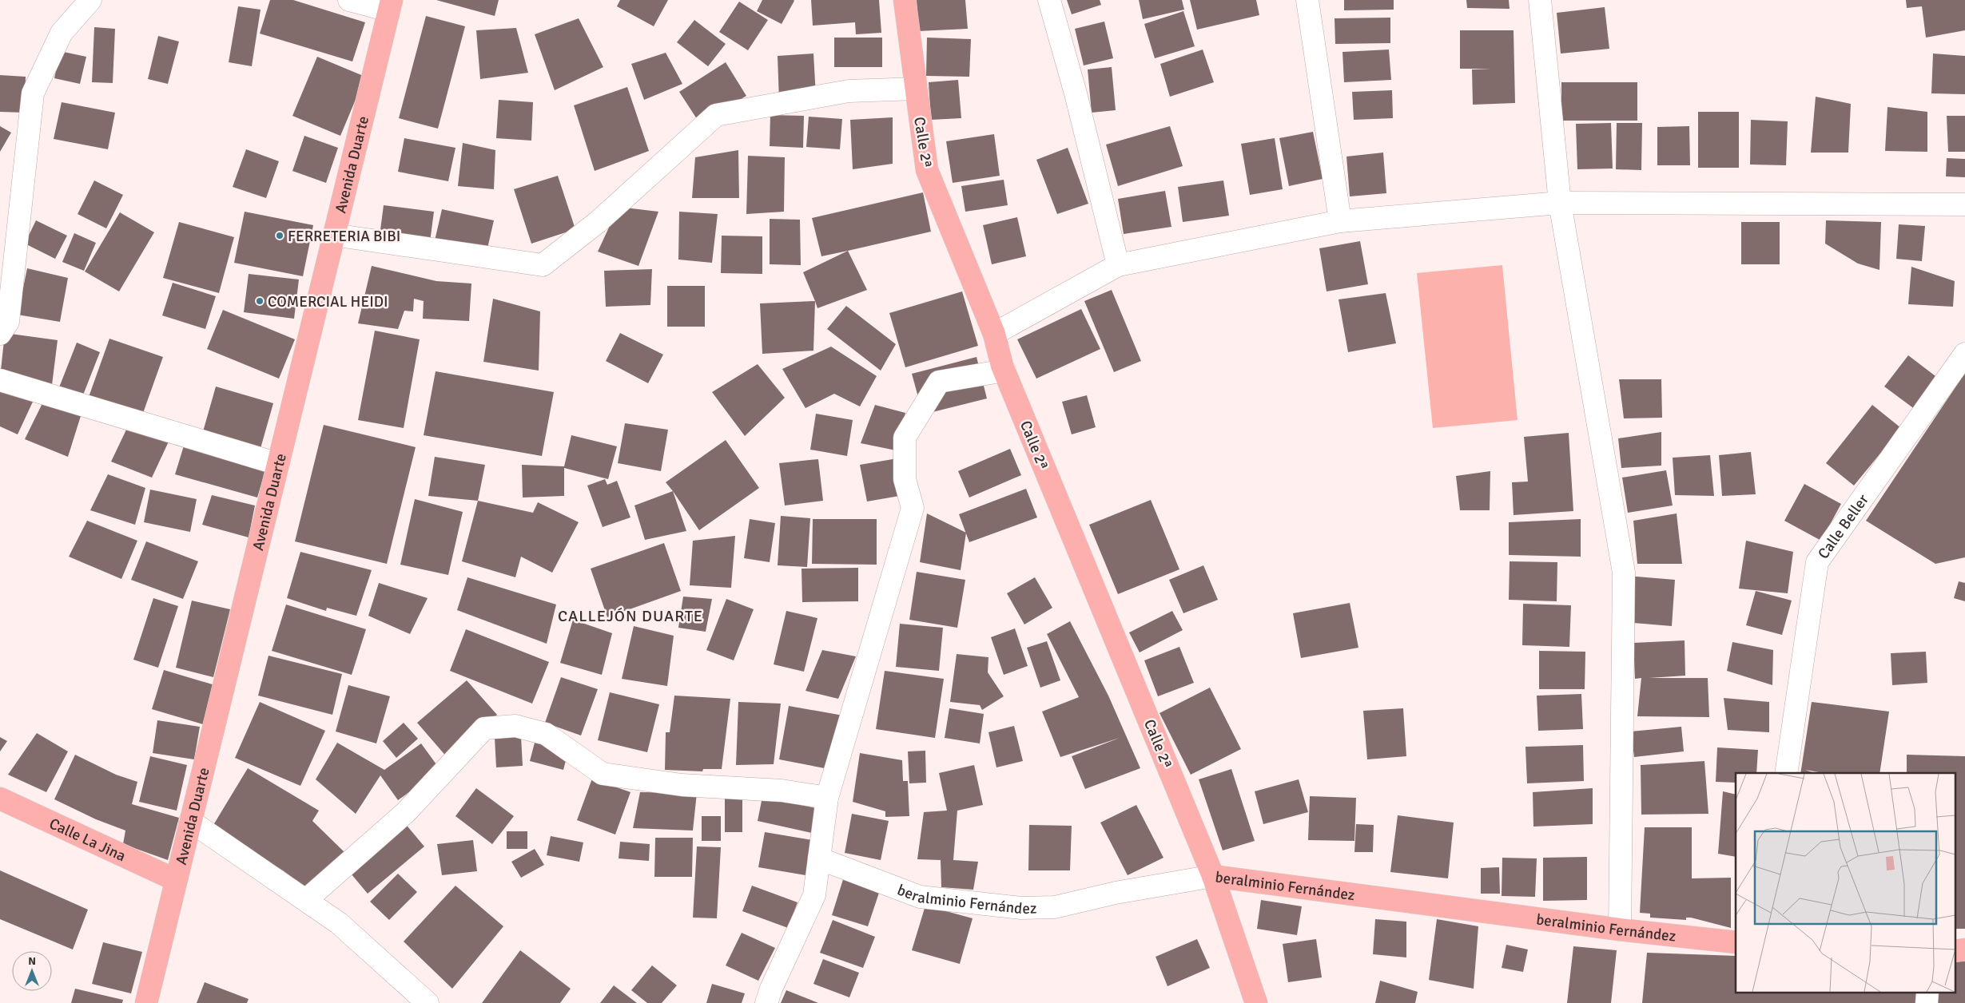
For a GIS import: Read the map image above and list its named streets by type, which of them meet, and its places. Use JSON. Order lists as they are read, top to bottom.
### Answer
{
  "streets": {
    "main road": [
      "Calle 2ª",
      "Avenida Duarte",
      "Calle La Jina",
      "beralminio Fernández"
    ],
    "street": ["Calle Beller"]
  },
  "crossings": [
    ["Calle 2ª", "beralminio Fernández"],
    ["Avenida Duarte", "Calle La Jina"]
  ],
  "districts": ["CALLEJÓN DUARTE"],
  "places": ["FERRETERIA BIBI", "COMERCIAL HEIDI"],
  "north": "top"
}
